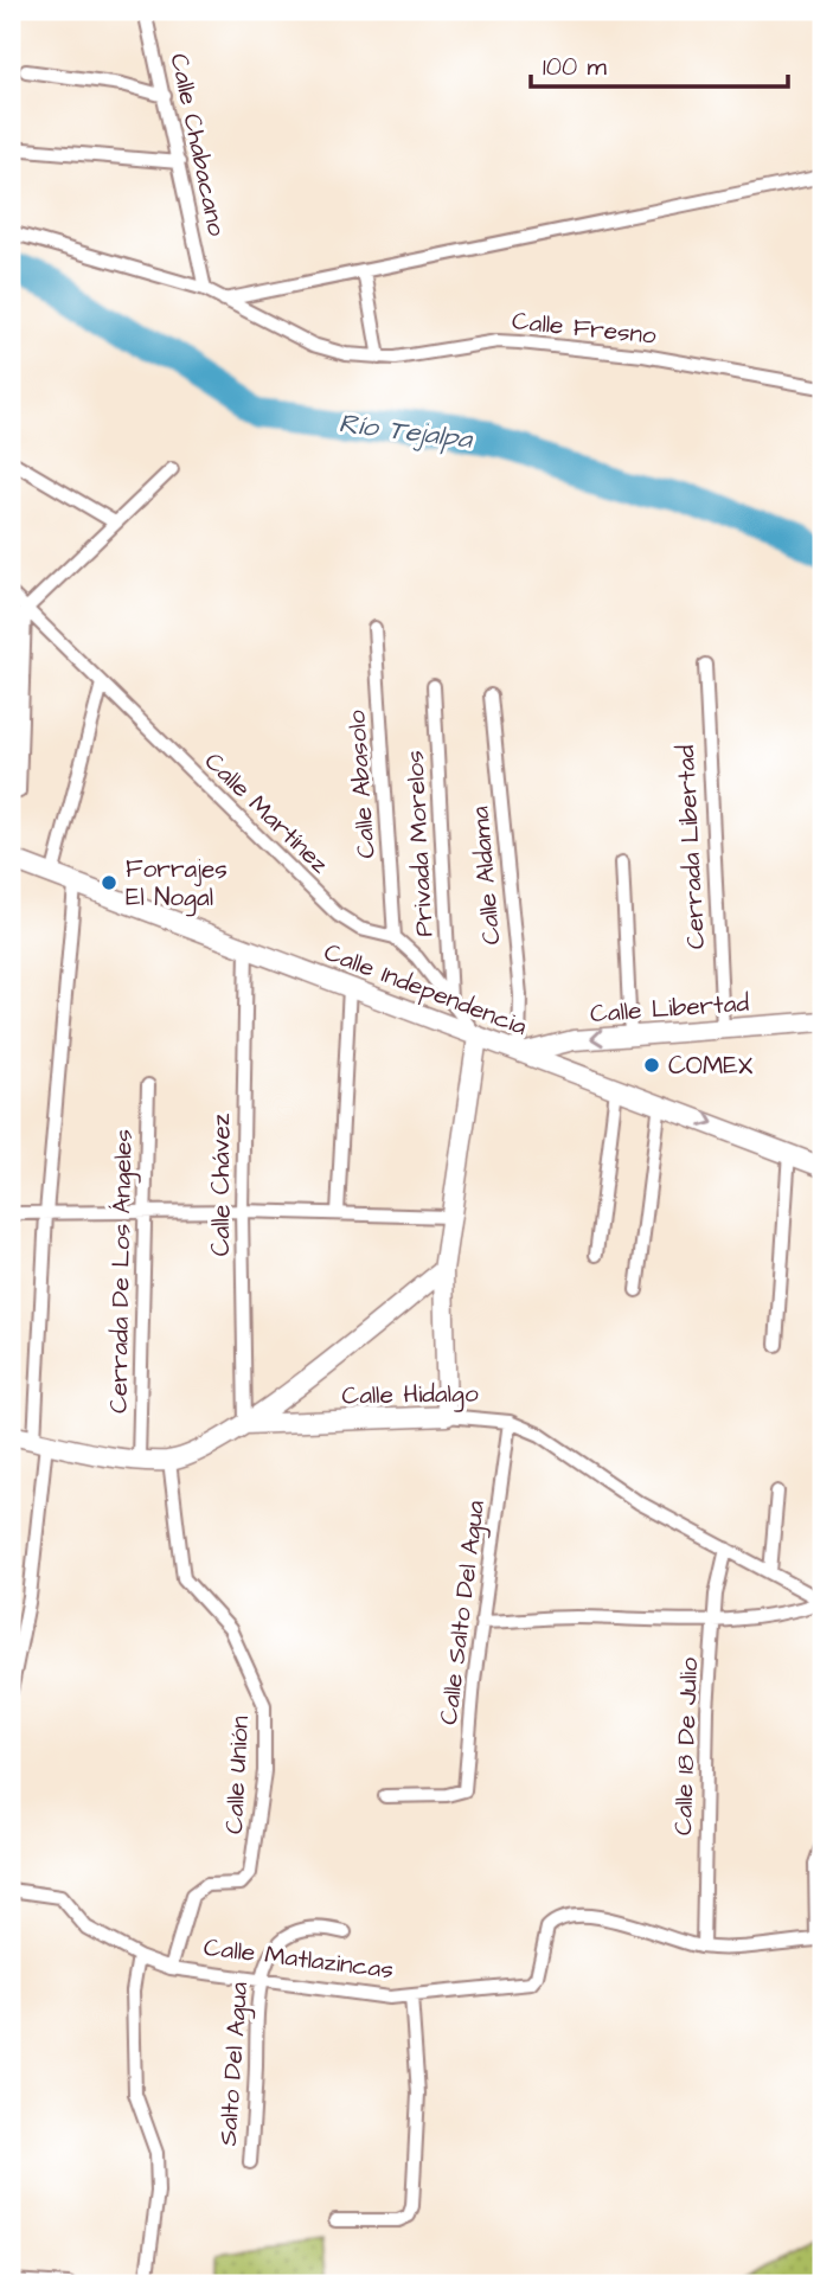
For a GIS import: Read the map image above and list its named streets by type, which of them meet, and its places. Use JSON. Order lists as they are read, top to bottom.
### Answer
{
  "streets": {
    "main road": ["Calle Independencia", "Calle Libertad", "Calle Hidalgo"],
    "street": [
      "Calle Chabacano",
      "Calle Fresno",
      "Calle Abasolo",
      "Calle Martínez",
      "Privada Morelos",
      "Cerrada Libertad",
      "Calle Aldama",
      "Calle Chávez",
      "Cerrada De Los Ángeles",
      "Calle Salto Del Agua",
      "Calle 18 De Julio",
      "Calle Unión",
      "Calle Matlazincas",
      "Salto Del Agua"
    ]
  },
  "crossings": [
    ["Calle Chabacano", "Calle Fresno"],
    ["Calle Abasolo", "Calle Martínez"],
    ["Calle Martínez", "Privada Morelos"],
    ["Calle Martínez", "Calle Independencia"],
    ["Cerrada Libertad", "Calle Libertad"],
    ["Calle Aldama", "Calle Independencia"],
    ["Calle Aldama", "Calle Libertad"],
    ["Calle Independencia", "Calle Libertad"],
    ["Calle Independencia", "Calle Chávez"],
    ["Calle Chávez", "Calle Hidalgo"],
    ["Cerrada De Los Ángeles", "Calle Hidalgo"],
    ["Calle Hidalgo", "Calle Salto Del Agua"],
    ["Calle Hidalgo", "Calle 18 De Julio"],
    ["Calle Hidalgo", "Calle Unión"],
    ["Calle 18 De Julio", "Calle Matlazincas"],
    ["Calle Unión", "Calle Matlazincas"],
    ["Calle Matlazincas", "Salto Del Agua"]
  ],
  "one_way": ["Calle Libertad"],
  "water": ["Río Tejalpa"],
  "places": ["Forrajes El Nogal", "COMEX"],
  "scale_bar": "100 m"
}
